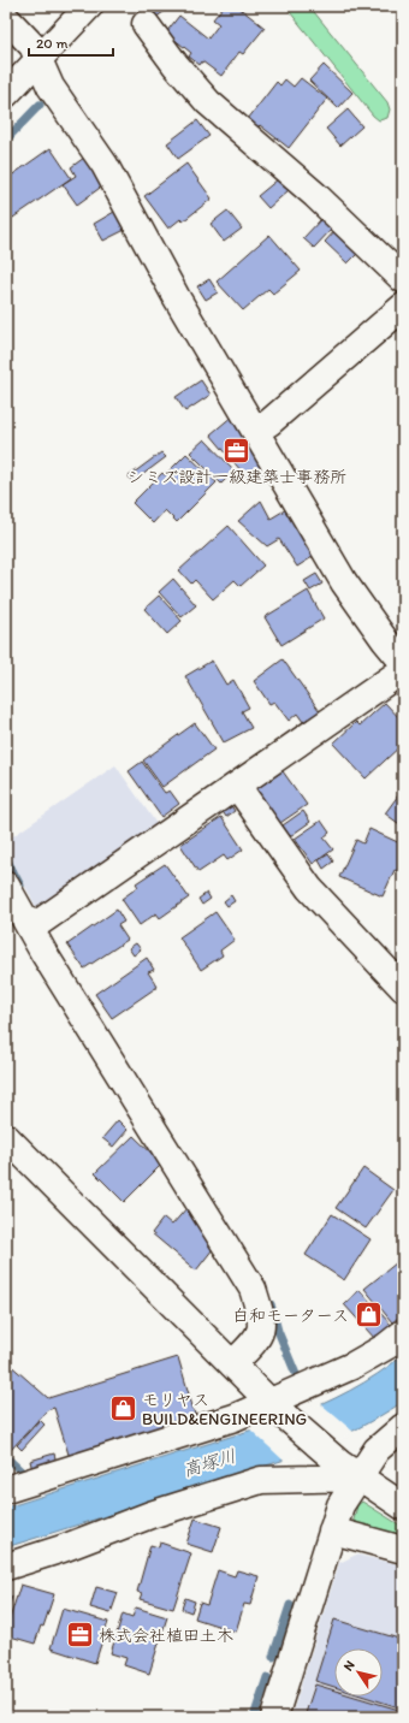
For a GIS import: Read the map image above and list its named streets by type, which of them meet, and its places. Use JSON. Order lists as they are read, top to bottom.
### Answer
{
  "water": ["高塚川"],
  "places": {
    "office": ["シミズ設計一級建築士事務所", "株式会社植田土木"],
    "shop": ["白和モータース", "モリヤス BUILD&ENGINEERING"]
  },
  "scale_bar": "20 m",
  "north": "top left"
}
